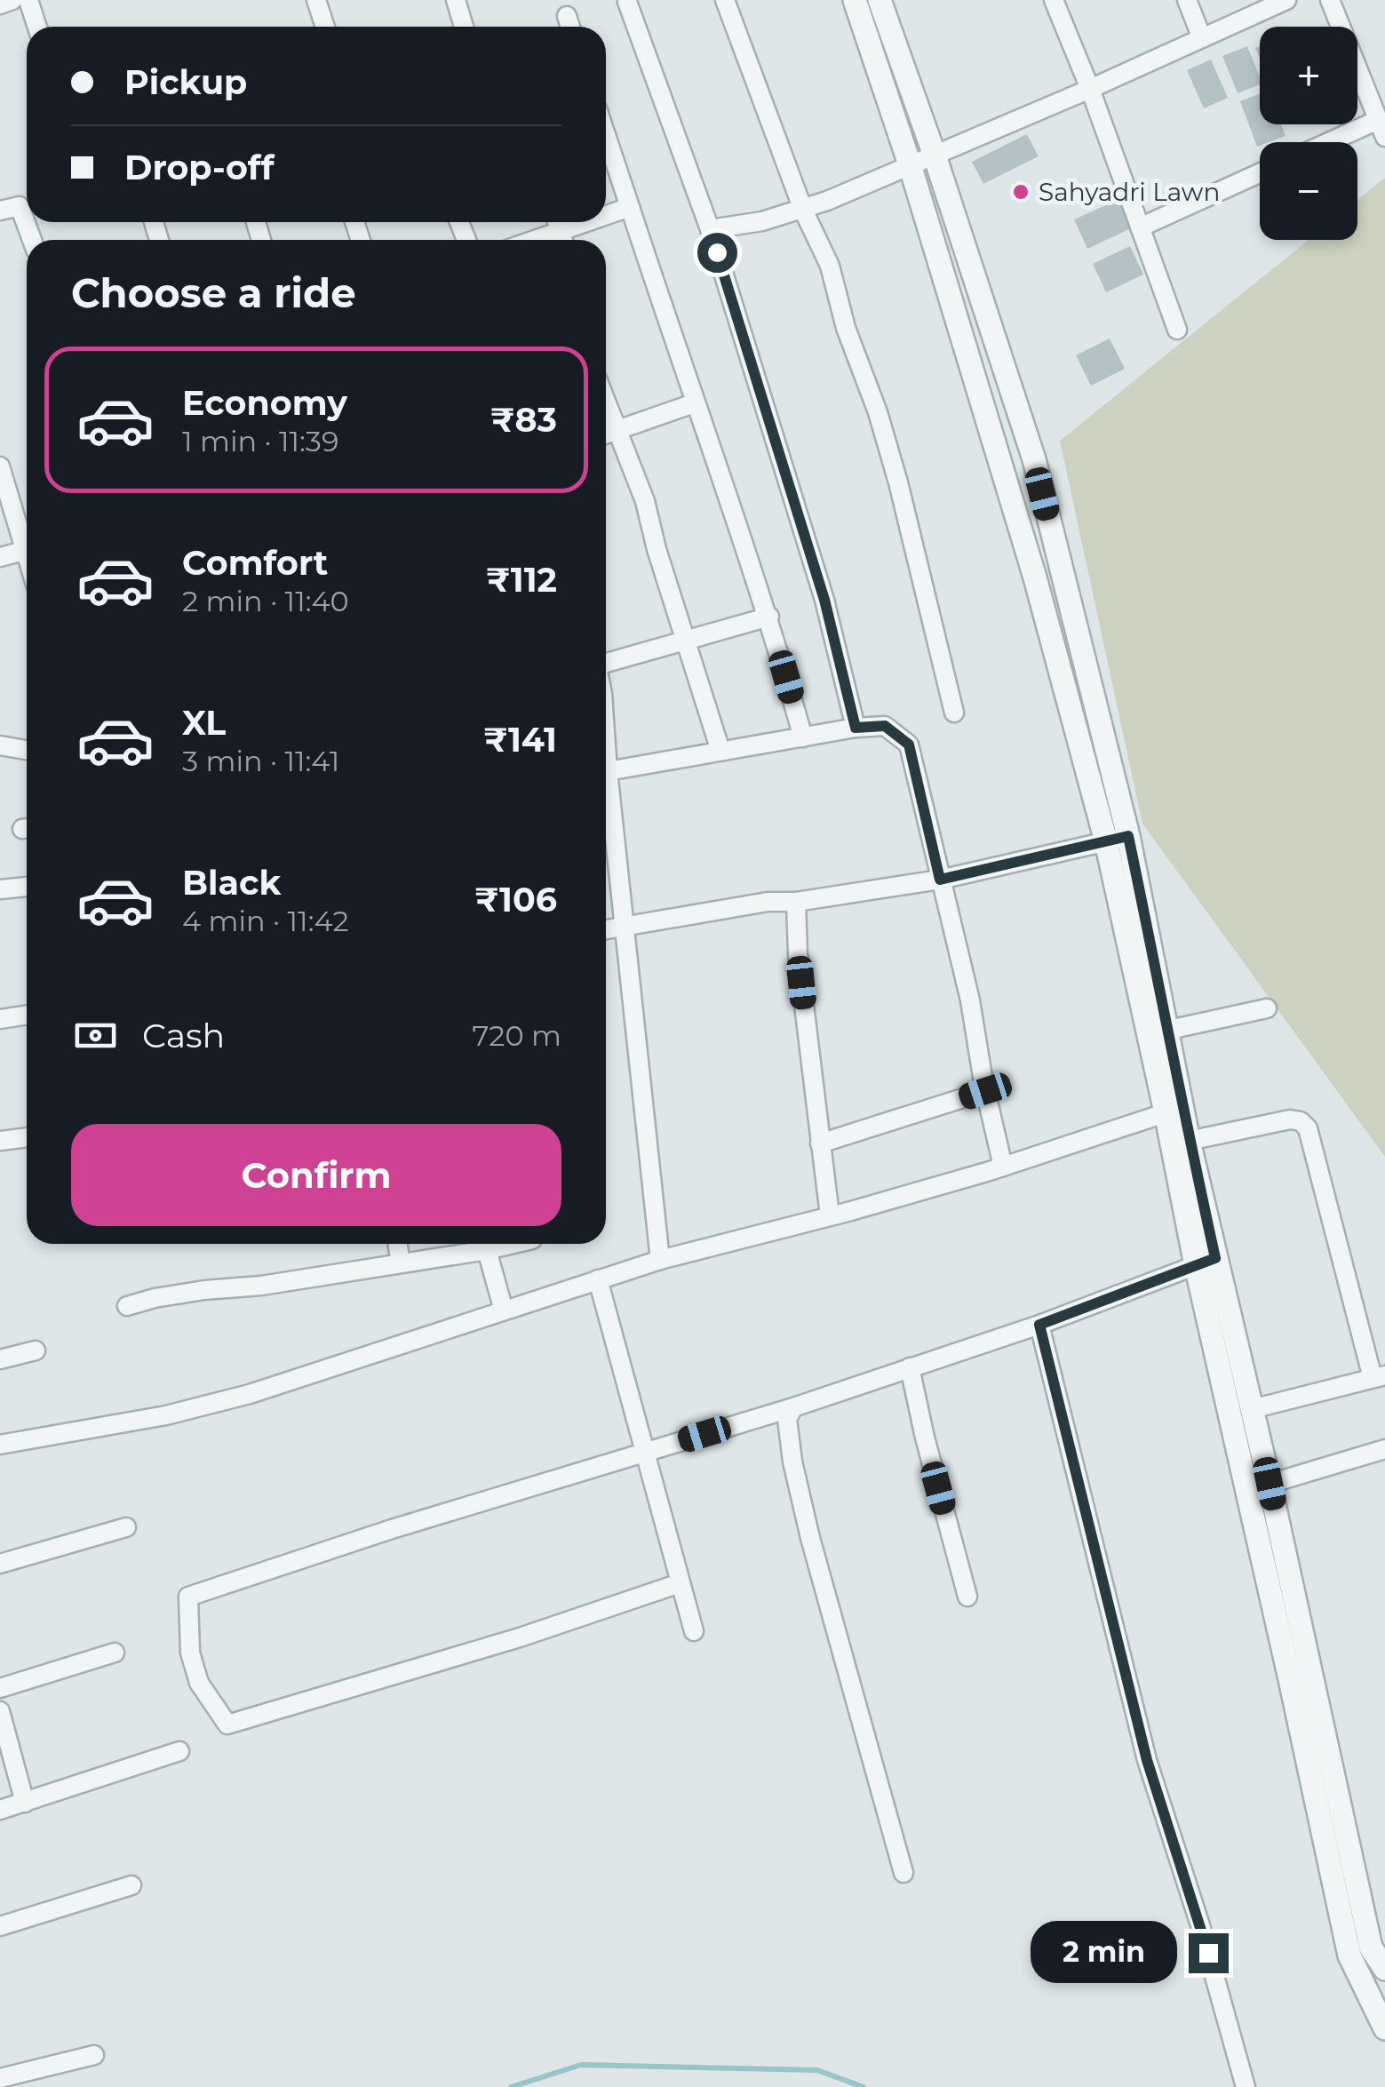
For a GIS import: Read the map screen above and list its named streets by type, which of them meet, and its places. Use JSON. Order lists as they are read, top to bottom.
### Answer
{
  "places": ["Sahyadri Lawn"],
  "page": {
    "map_buttons": ["+", "−"],
    "banner": ["Pickup", "Drop-off"],
    "heading": "Choose a ride",
    "list": [
      {
        "name": "Economy",
        "note": "1 min · 11:39",
        "value": "₹83"
      },
      {
        "name": "Comfort",
        "note": "2 min · 11:40",
        "value": "₹112"
      },
      {
        "name": "XL",
        "note": "3 min · 11:41",
        "value": "₹141"
      },
      {
        "name": "Black",
        "note": "4 min · 11:42",
        "value": "₹106"
      }
    ],
    "pay": ["Cash", "720 m"],
    "buttons": "Confirm",
    "bubble": "2 min"
  }
}
